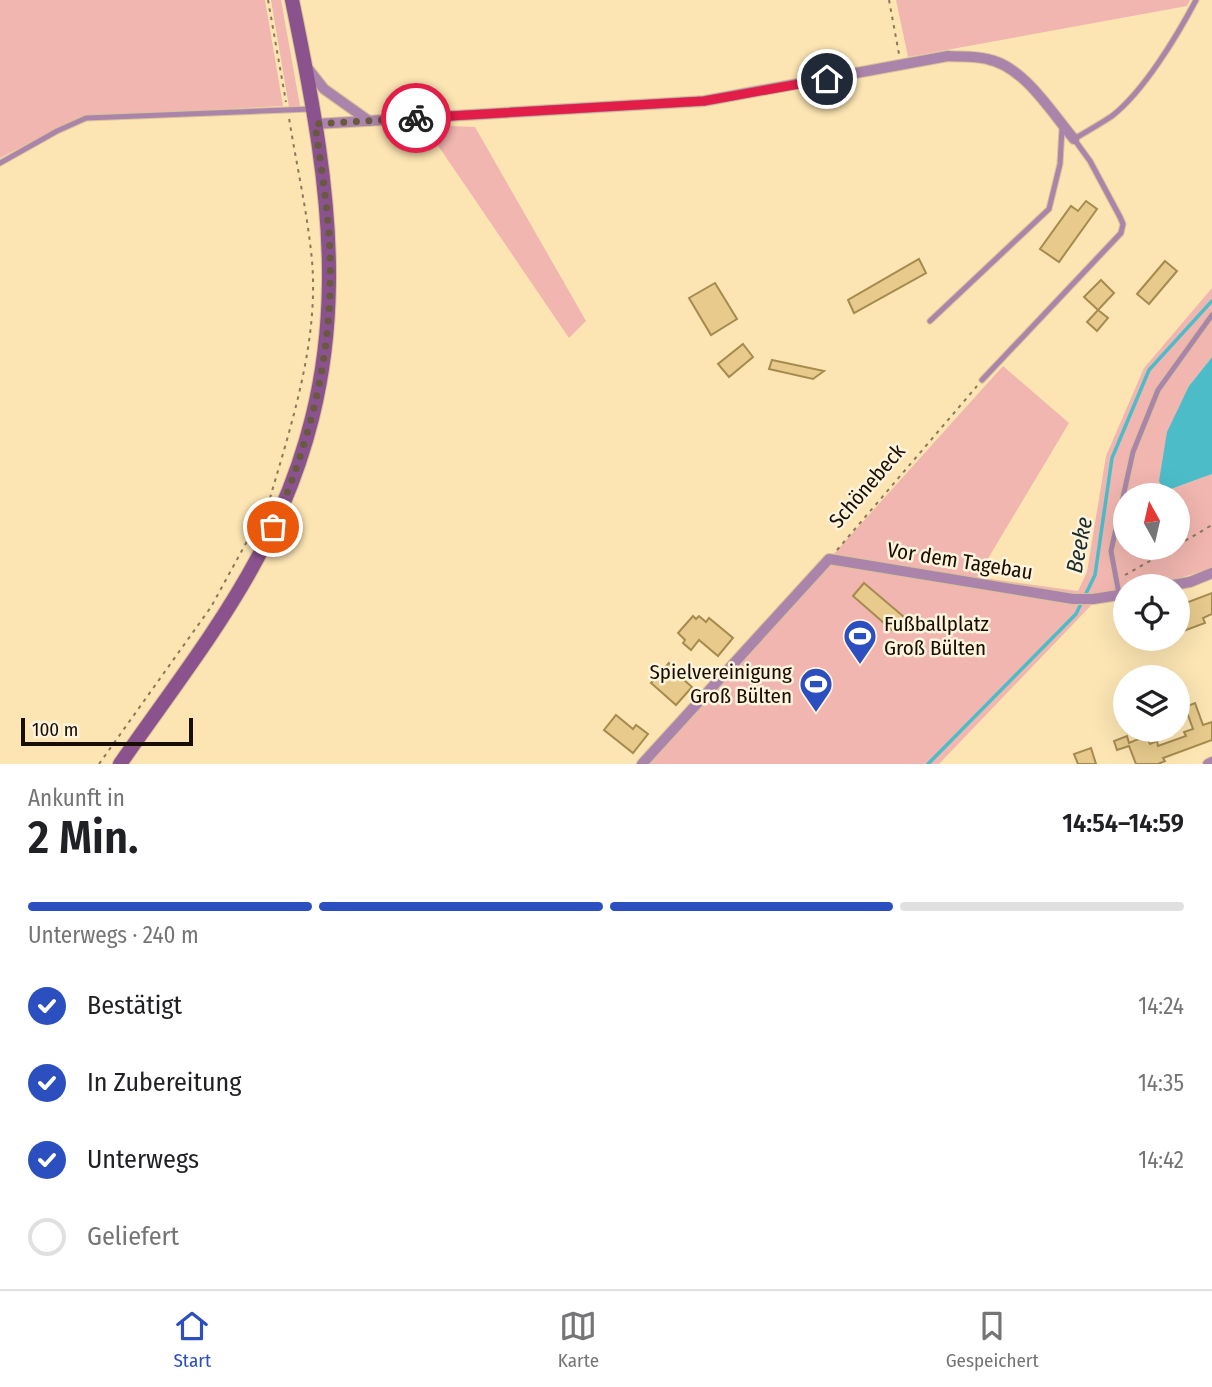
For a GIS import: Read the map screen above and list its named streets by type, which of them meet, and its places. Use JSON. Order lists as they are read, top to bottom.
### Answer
{
  "streets": {
    "street": ["Schönebeck", "Vor dem Tagebau"]
  },
  "crossings": [
    ["Schönebeck", "Vor dem Tagebau"]
  ],
  "water": ["Beeke"],
  "places": {
    "sports": ["Fußballplatz Groß Bülten", "Spielvereinigung Groß Bülten"]
  },
  "scale_bar": "100 m",
  "north": "top",
  "page": {
    "scale": "100 m",
    "heading": ["2 Min.", "Ankunft in", "14:54–14:59"],
    "bar": "Unterwegs · 240 m",
    "list": [
      ["Bestätigt", "14:24"],
      ["In Zubereitung", "14:35"],
      ["Unterwegs", "14:42"],
      "Geliefert"
    ],
    "tabs": ["Start", "Karte", "Gespeichert"]
  }
}
